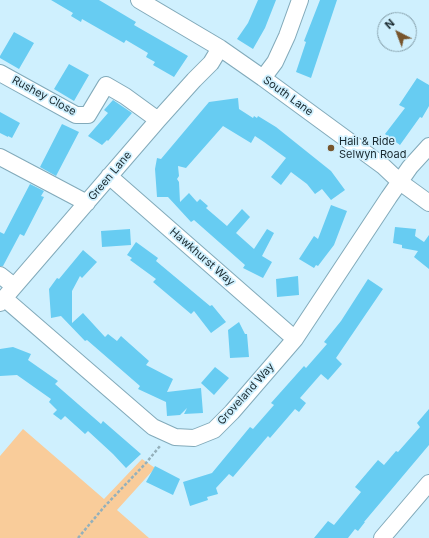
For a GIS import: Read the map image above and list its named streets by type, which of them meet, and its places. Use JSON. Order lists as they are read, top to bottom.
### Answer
{
  "streets": {
    "street": [
      "Rushey Close",
      "South Lane",
      "Green Lane",
      "Hawkhurst Way",
      "Groveland Way"
    ]
  },
  "crossings": [
    ["Rushey Close", "Green Lane"],
    ["South Lane", "Green Lane"],
    ["South Lane", "Groveland Way"],
    ["Green Lane", "Hawkhurst Way"],
    ["Green Lane", "Groveland Way"],
    ["Hawkhurst Way", "Groveland Way"]
  ],
  "places": ["Hail & Ride Selwyn Road"],
  "north": "top left"
}
